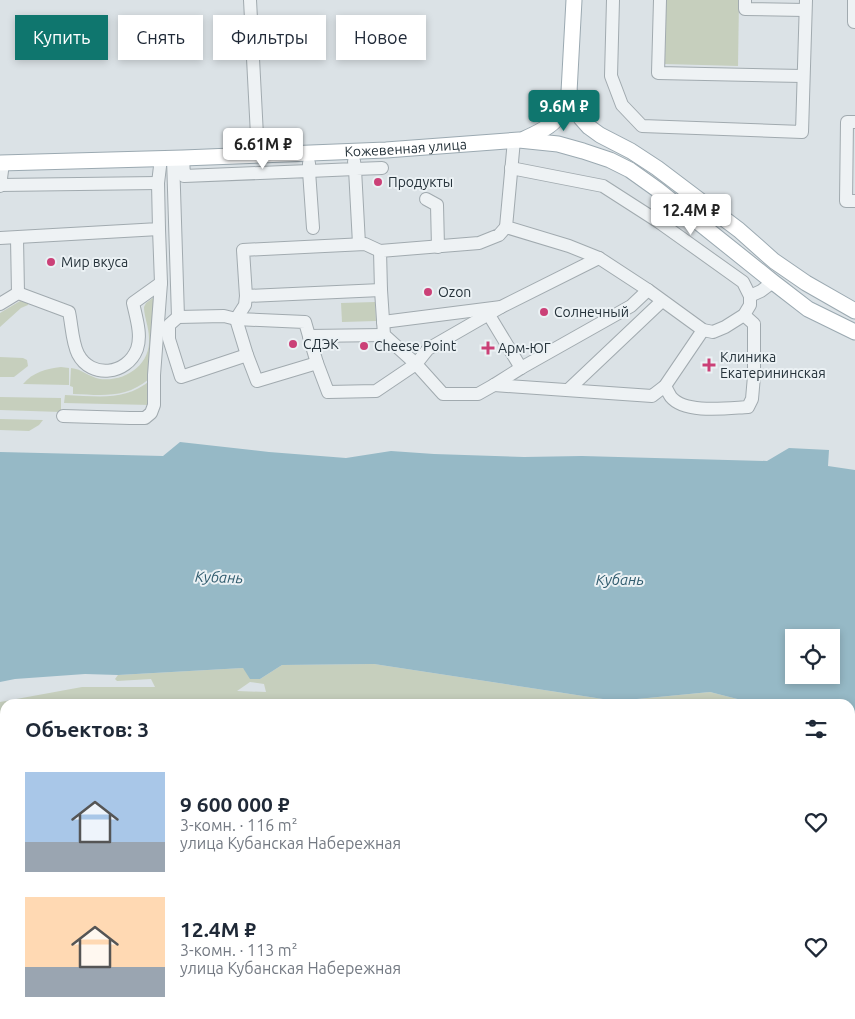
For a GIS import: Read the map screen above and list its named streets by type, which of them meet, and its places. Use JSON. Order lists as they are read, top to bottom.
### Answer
{
  "streets": {
    "main road": ["Кожевенная улица"]
  },
  "water": ["Кубань"],
  "places": {
    "other": [
      "Продукты",
      "Мир вкуса",
      "Ozon",
      "Солнечный",
      "СДЭК",
      "Cheese Point"
    ],
    "health": ["Арм-ЮГ", "Клиника Екатерининская"]
  },
  "page": {
    "chip": [
      "Купить",
      "Снять",
      "Фильтры",
      "Новое"
    ],
    "price": ["9.6M ₽", "6.61M ₽", "12.4M ₽"],
    "heading": "Объектов: 3",
    "list": [
      {
        "name": "9 600 000 ₽",
        "note": "3-комн. · 116 m² · улица Кубанская Набережная"
      },
      {
        "name": "12.4M ₽",
        "note": "3-комн. · 113 m² · улица Кубанская Набережная"
      }
    ]
  }
}
